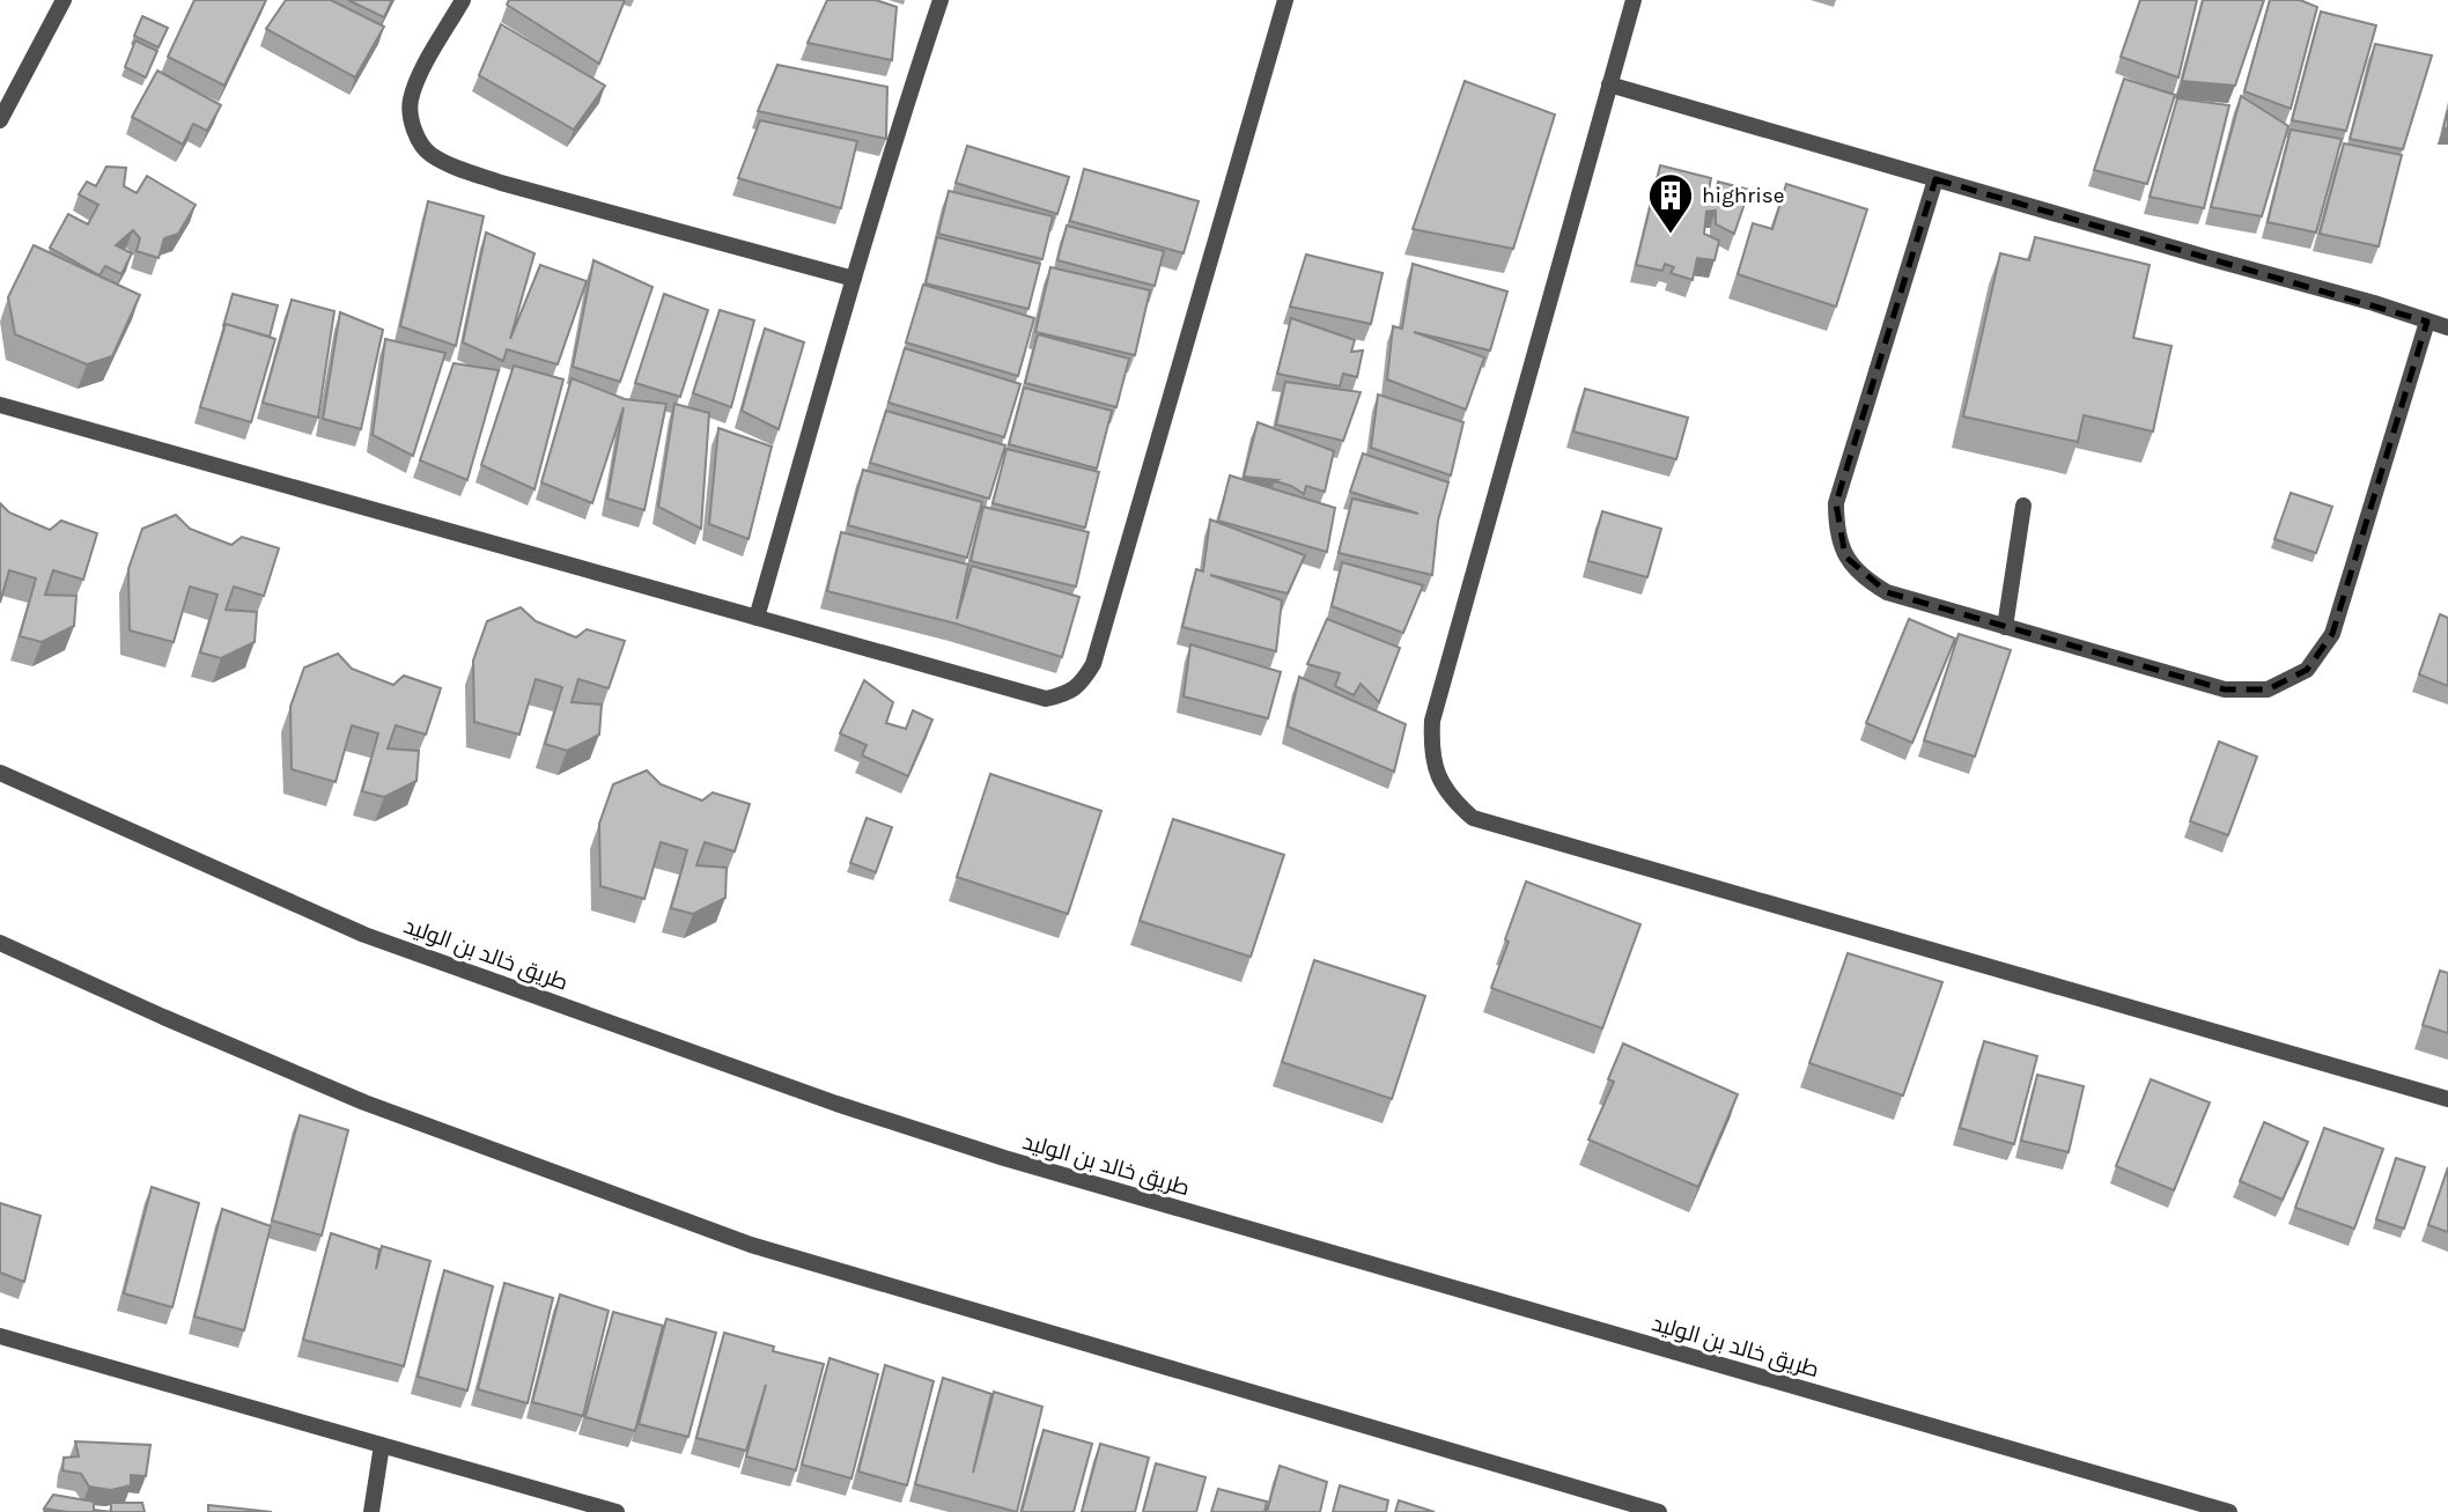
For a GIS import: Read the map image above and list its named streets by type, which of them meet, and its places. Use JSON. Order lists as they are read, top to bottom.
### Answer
{
  "streets": {
    "street": ["طريق خالد بن الوليد"]
  },
  "places": {
    "building": ["highrise"]
  }
}
